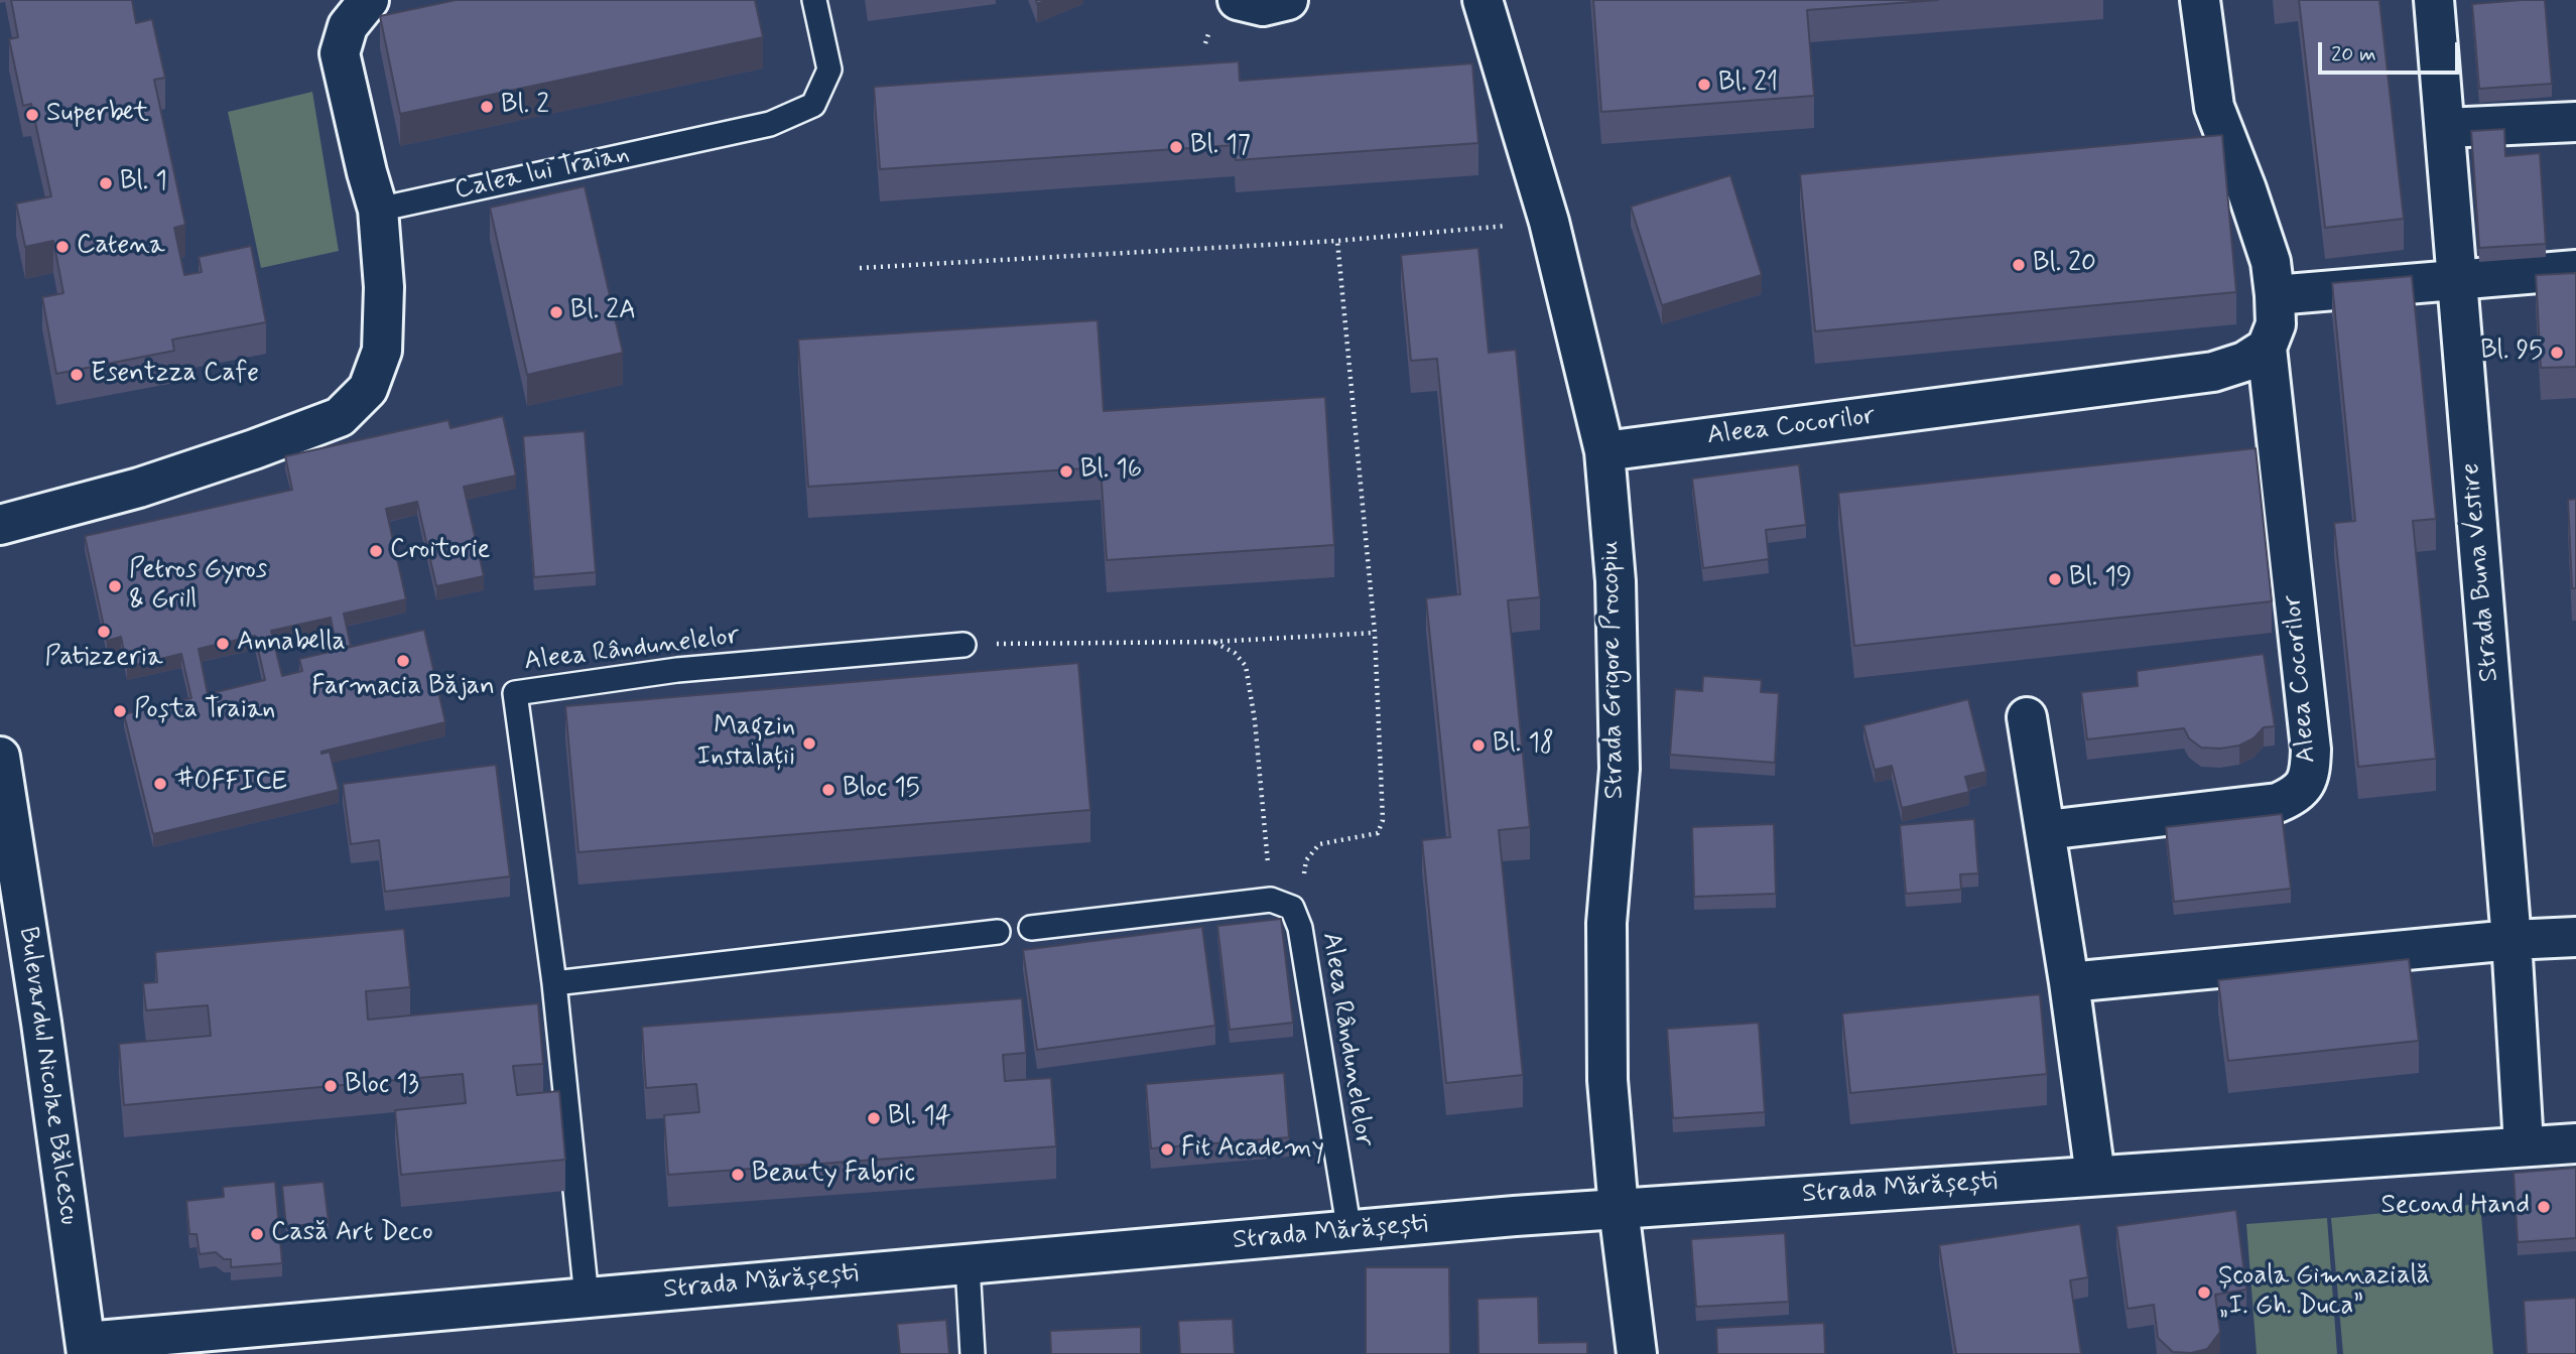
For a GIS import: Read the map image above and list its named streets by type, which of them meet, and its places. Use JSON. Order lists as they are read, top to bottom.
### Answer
{
  "streets": {
    "street": [
      "Aleea Cocorilor",
      "Strada Buna Vestire",
      "Strada Grigore Procopiu",
      "Bulevardul Nicolae Bălcescu",
      "Strada Mărășești"
    ],
    "lane": ["Calea lui Traian", "Aleea Rândunelelor"]
  },
  "crossings": [
    ["Aleea Cocorilor", "Strada Grigore Procopiu"],
    ["Strada Buna Vestire", "Strada Mărășești"],
    ["Aleea Rândunelelor", "Strada Mărășești"],
    ["Strada Grigore Procopiu", "Strada Mărășești"],
    ["Bulevardul Nicolae Bălcescu", "Strada Mărășești"]
  ],
  "places": [
    "Bl. 21",
    "Bl. 2",
    "Superbet",
    "Bl. 17",
    "Bl. 1",
    "Catena",
    "Bl. 20",
    "Bl. 2A",
    "Bl. 95",
    "Esentzza Cafe",
    "Bl. 16",
    "Croitorie",
    "Bl. 19",
    "Petros Gyros & Grill",
    "Patizzeria",
    "Annabella",
    "Farmacia Băjan",
    "Poșta Traian",
    "Magzin Instalații",
    "Bl. 18",
    "#OFFICE",
    "Bloc 15",
    "Bloc 13",
    "Bl. 14",
    "Fit Academy",
    "Beauty Fabric",
    "Second Hand",
    "Casă Art Deco",
    "Școala Gimnazială „I. Gh. Duca”"
  ],
  "scale_bar": "20 m"
}
